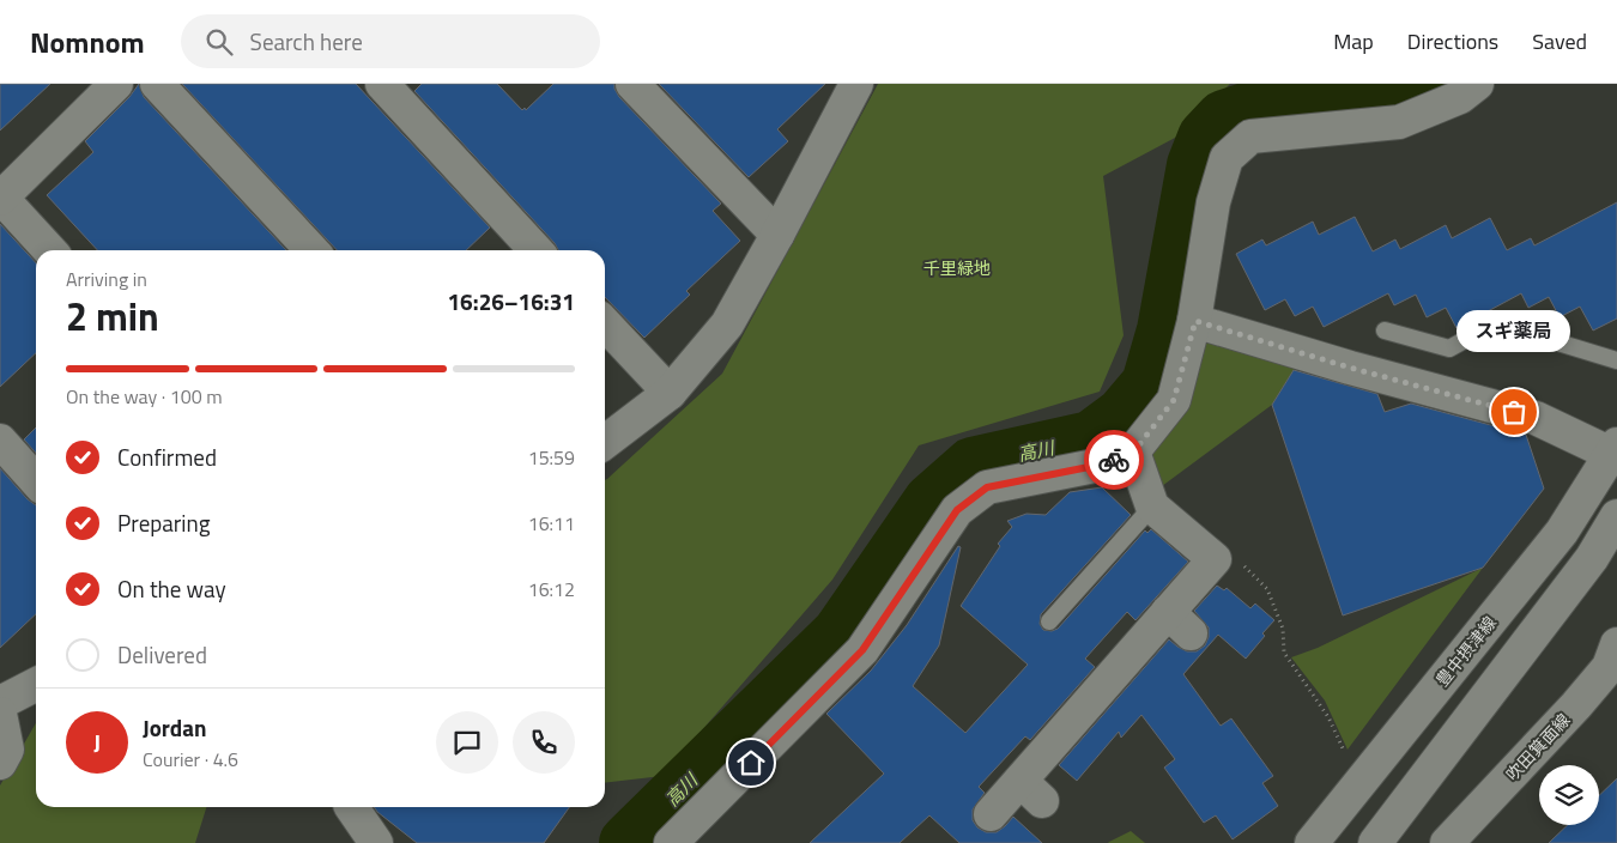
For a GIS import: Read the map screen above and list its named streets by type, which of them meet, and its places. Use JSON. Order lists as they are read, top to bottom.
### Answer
{
  "streets": {
    "street": ["豊中摂津線", "吹田箕面線"]
  },
  "water": ["高川"],
  "parks": ["千里緑地"],
  "places": ["スギ薬局"],
  "page": {
    "header": "Nomnom",
    "search": "Search here",
    "nav": ["Map", "Directions", "Saved"],
    "heading": ["2 min", "Arriving in", "16:26–16:31"],
    "panel": ["Jordan", "Courier · 4.6"],
    "bubble": "スギ薬局",
    "bar": "On the way · 100 m",
    "list": [
      ["Confirmed", "15:59"],
      ["Preparing", "16:11"],
      ["On the way", "16:12"],
      "Delivered"
    ],
    "round": "J"
  }
}
